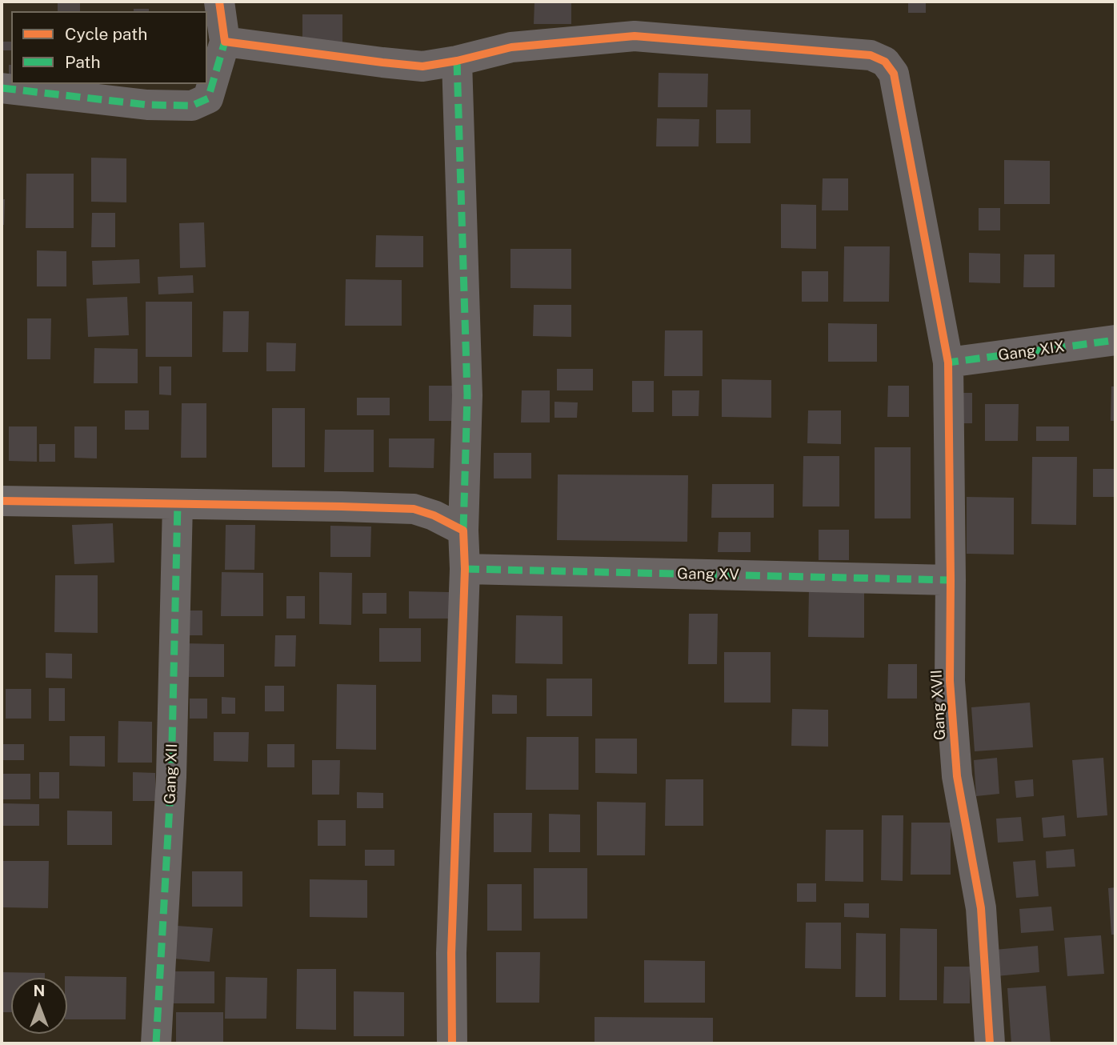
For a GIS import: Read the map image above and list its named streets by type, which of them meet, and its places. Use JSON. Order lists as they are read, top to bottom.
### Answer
{
  "streets": {
    "street": [
      "Gang XIX",
      "Gang XV",
      "Gang XVII",
      "Gang XII"
    ]
  },
  "crossings": [
    ["Gang XIX", "Gang XVII"],
    ["Gang XV", "Gang XVII"]
  ],
  "legend": ["Cycle path", "Path"],
  "north": "top"
}
